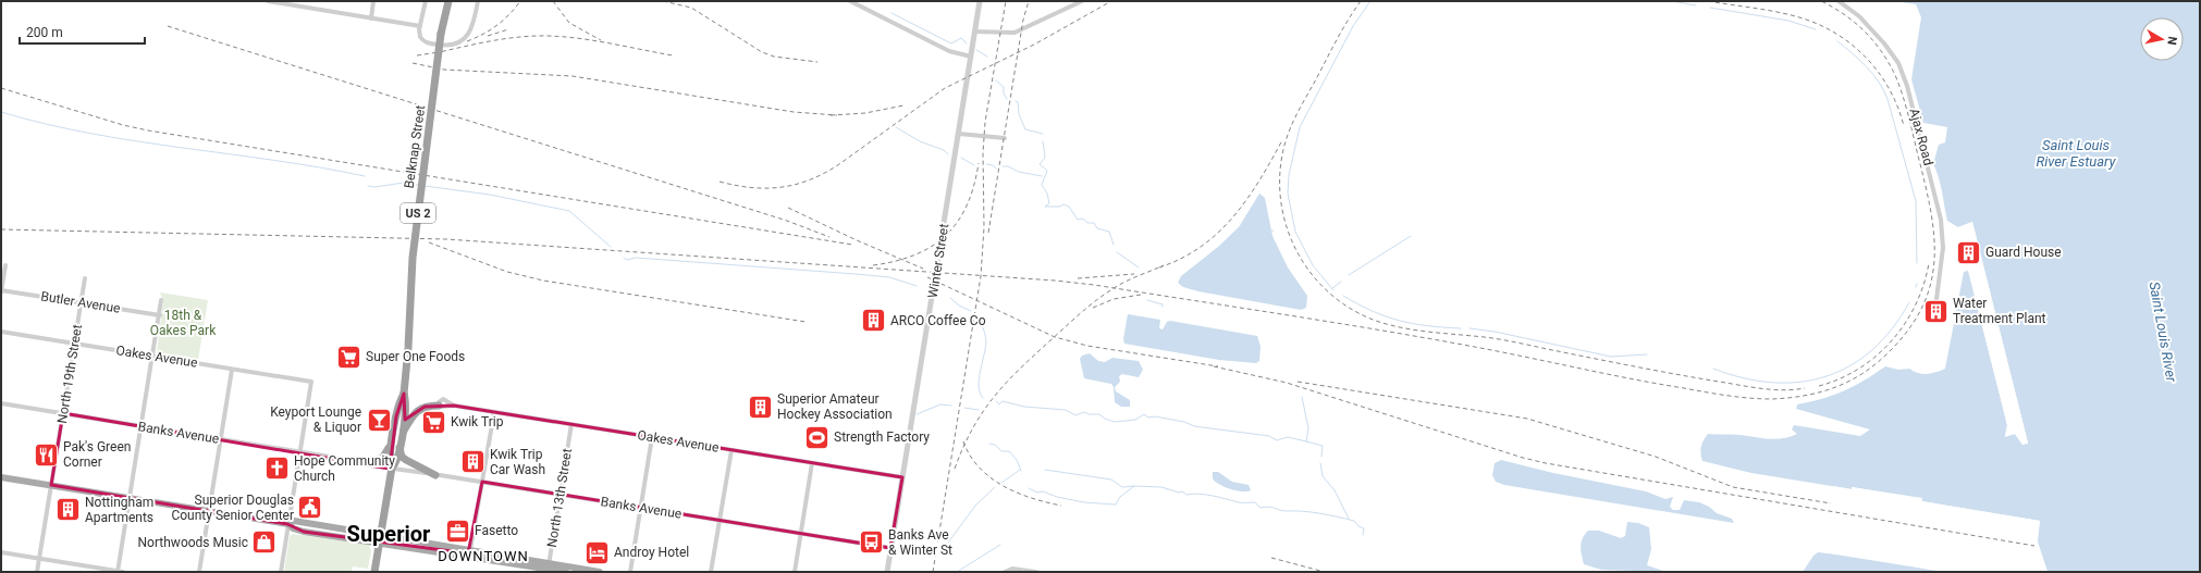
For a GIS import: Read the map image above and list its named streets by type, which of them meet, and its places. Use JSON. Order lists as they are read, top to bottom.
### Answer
{
  "streets": {
    "highway": ["Belknap Street", "US 2"],
    "street": [
      "Ajax Road",
      "Winter Street",
      "Butler Avenue",
      "Oakes Avenue",
      "North 19th Street",
      "Banks Avenue",
      "North 13th Street"
    ]
  },
  "crossings": [
    ["Belknap Street", "US 2"],
    ["US 2", "Banks Avenue"],
    ["Winter Street", "Oakes Avenue"],
    ["Winter Street", "Banks Avenue"],
    ["Butler Avenue", "North 19th Street"],
    ["Oakes Avenue", "North 19th Street"],
    ["Oakes Avenue", "Banks Avenue"],
    ["Oakes Avenue", "North 13th Street"],
    ["North 19th Street", "Banks Avenue"],
    ["Banks Avenue", "North 13th Street"]
  ],
  "districts": ["Superior", "DOWNTOWN"],
  "water": ["Saint Louis River Estuary", "Saint Louis River"],
  "parks": ["18th & Oakes Park"],
  "places": {
    "building": [
      "Guard House",
      "Water Treatment Plant",
      "ARCO Coffee Co",
      "Superior Amateur Hockey Association",
      "Kwik Trip Car Wash",
      "Nottingham Apartments"
    ],
    "supermarket": ["Super One Foods", "Kwik Trip"],
    "bar": ["Keyport Lounge & Liquor"],
    "sports": ["Strength Factory"],
    "restaurant": ["Pak's Green Corner"],
    "church": ["Hope Community Church"],
    "public building": ["Superior Douglas County Senior Center"],
    "office": ["Fasetto"],
    "shop": ["Northwoods Music"],
    "bus stop": ["Banks Ave & Winter St"],
    "hotel": ["Androy Hotel"]
  },
  "scale_bar": "200 m",
  "north": "right"
}
